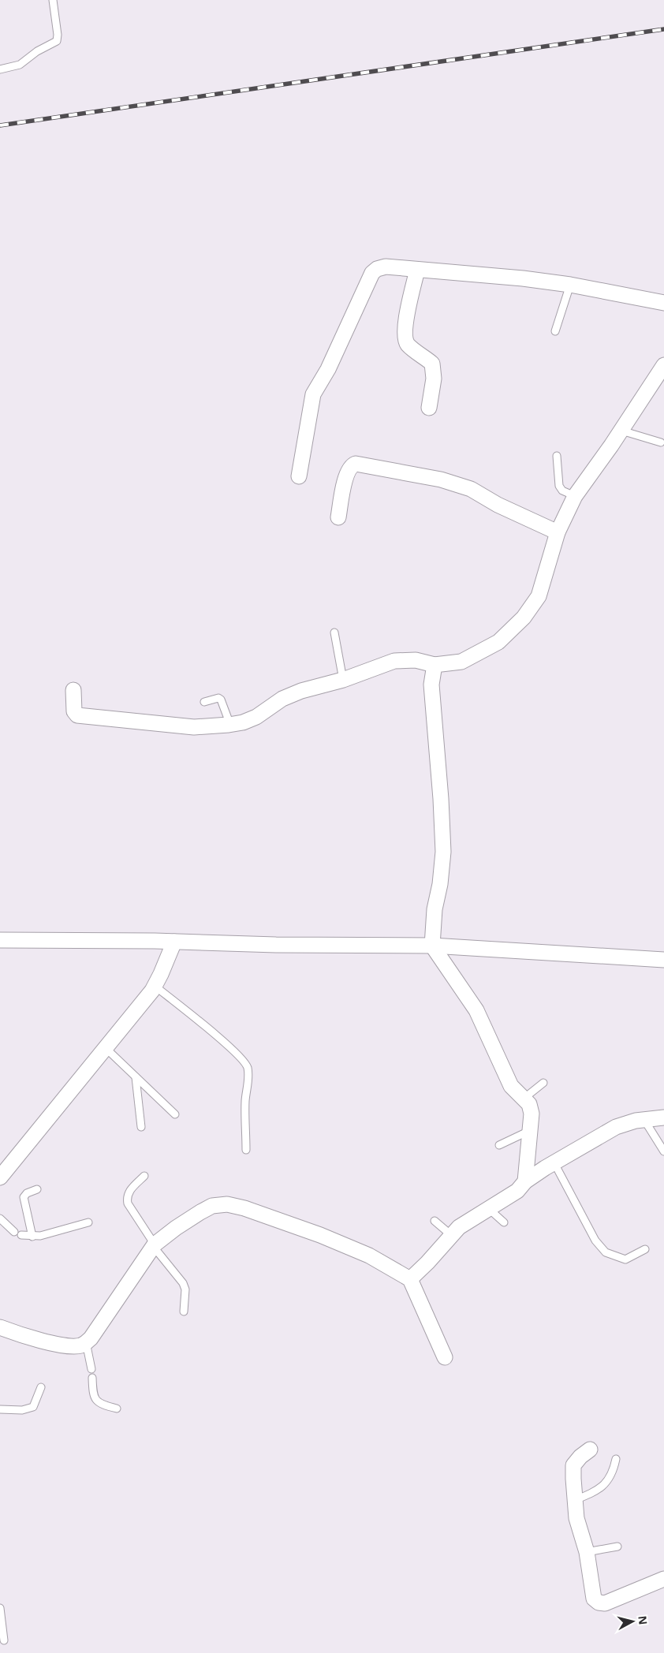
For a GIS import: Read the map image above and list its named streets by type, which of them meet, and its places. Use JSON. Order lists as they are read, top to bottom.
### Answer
{
  "north": "right"
}
